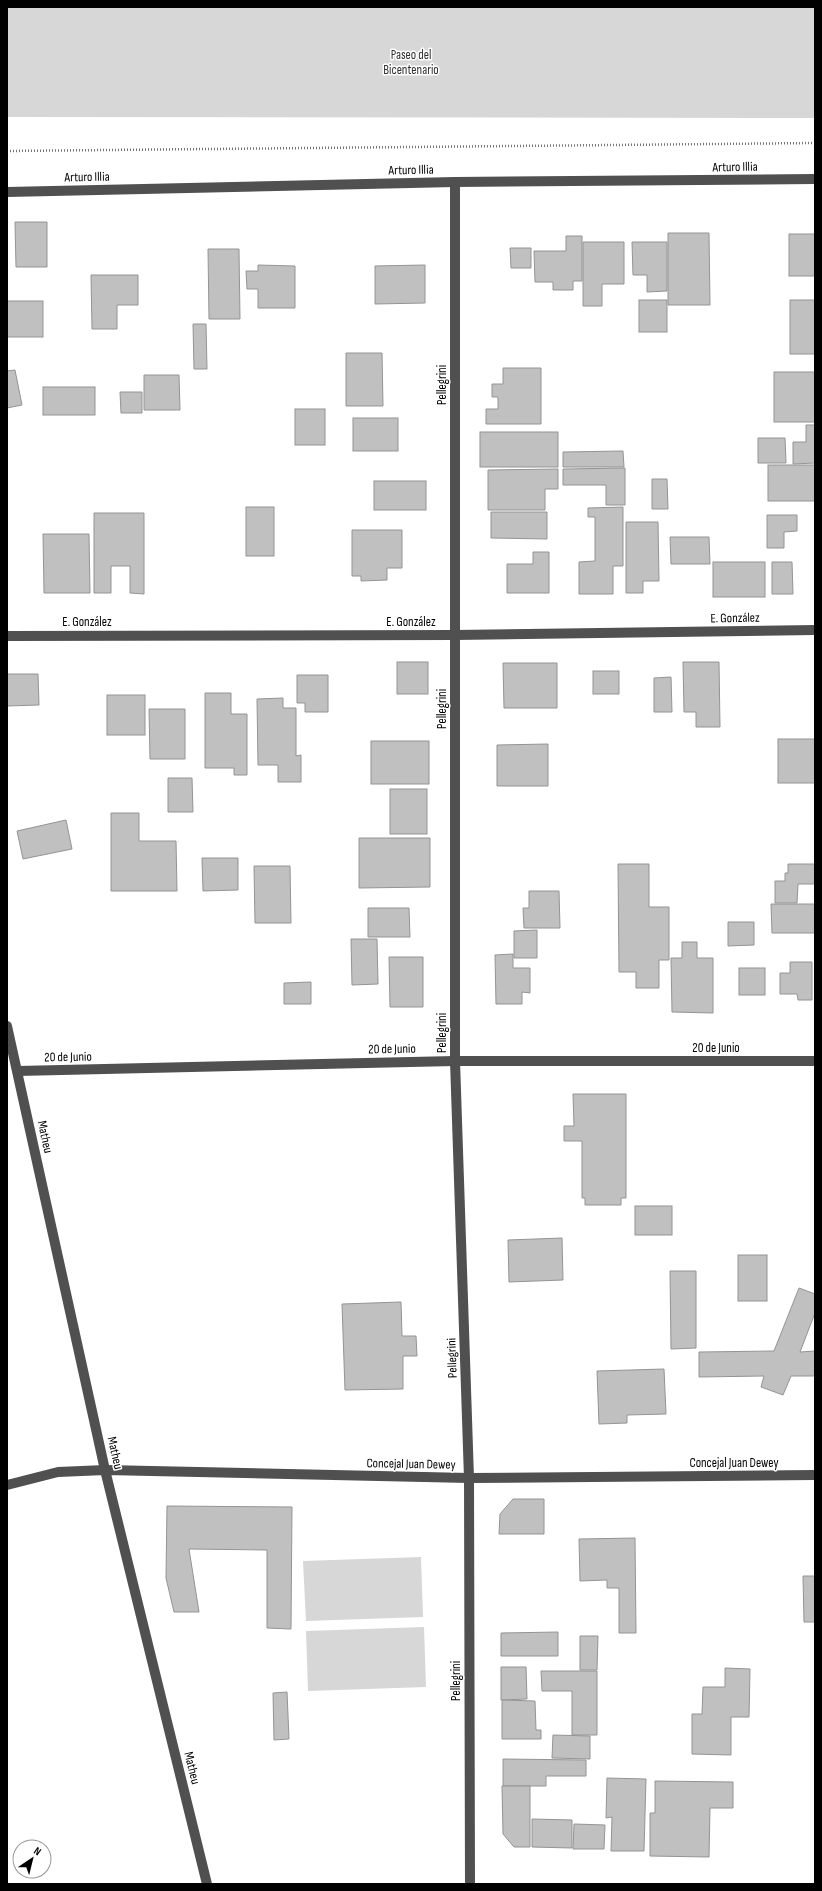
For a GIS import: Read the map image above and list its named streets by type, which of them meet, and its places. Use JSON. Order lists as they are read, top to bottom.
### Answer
{
  "streets": {
    "street": [
      "Arturo Illia",
      "Pellegrini",
      "E. González",
      "20 de Junio",
      "Matheu",
      "Concejal Juan Dewey"
    ]
  },
  "crossings": [
    ["Arturo Illia", "Pellegrini"],
    ["Pellegrini", "E. González"],
    ["Pellegrini", "20 de Junio"],
    ["Pellegrini", "Concejal Juan Dewey"],
    ["20 de Junio", "Matheu"],
    ["Matheu", "Concejal Juan Dewey"]
  ],
  "parks": ["Paseo del Bicentenario"],
  "north": "top right"
}
